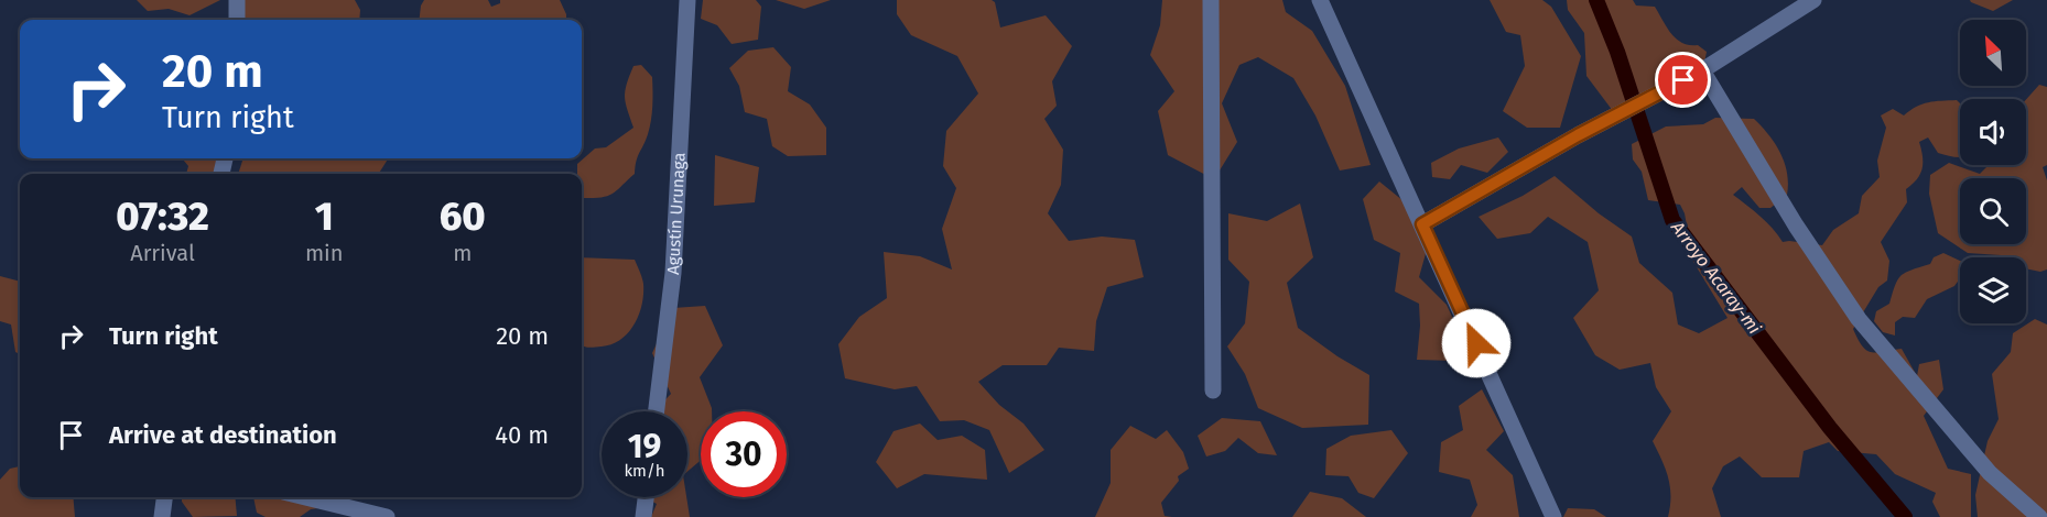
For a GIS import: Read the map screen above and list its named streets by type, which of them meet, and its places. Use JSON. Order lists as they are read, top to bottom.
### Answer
{
  "streets": {
    "street": ["Agustín Urunaga"]
  },
  "water": ["Arroyo Acaray-mi"],
  "north": "top left",
  "page": {
    "turn": ["20 m", "Turn right"],
    "eta": [
      "07:32",
      "Arrival",
      "1",
      "min",
      "60",
      "m"
    ],
    "list": [
      {
        "name": "Turn right",
        "value": "20 m"
      },
      {
        "name": "Arrive at destination",
        "value": "40 m"
      }
    ],
    "speed": "19 km/h",
    "limit": "30"
  }
}
